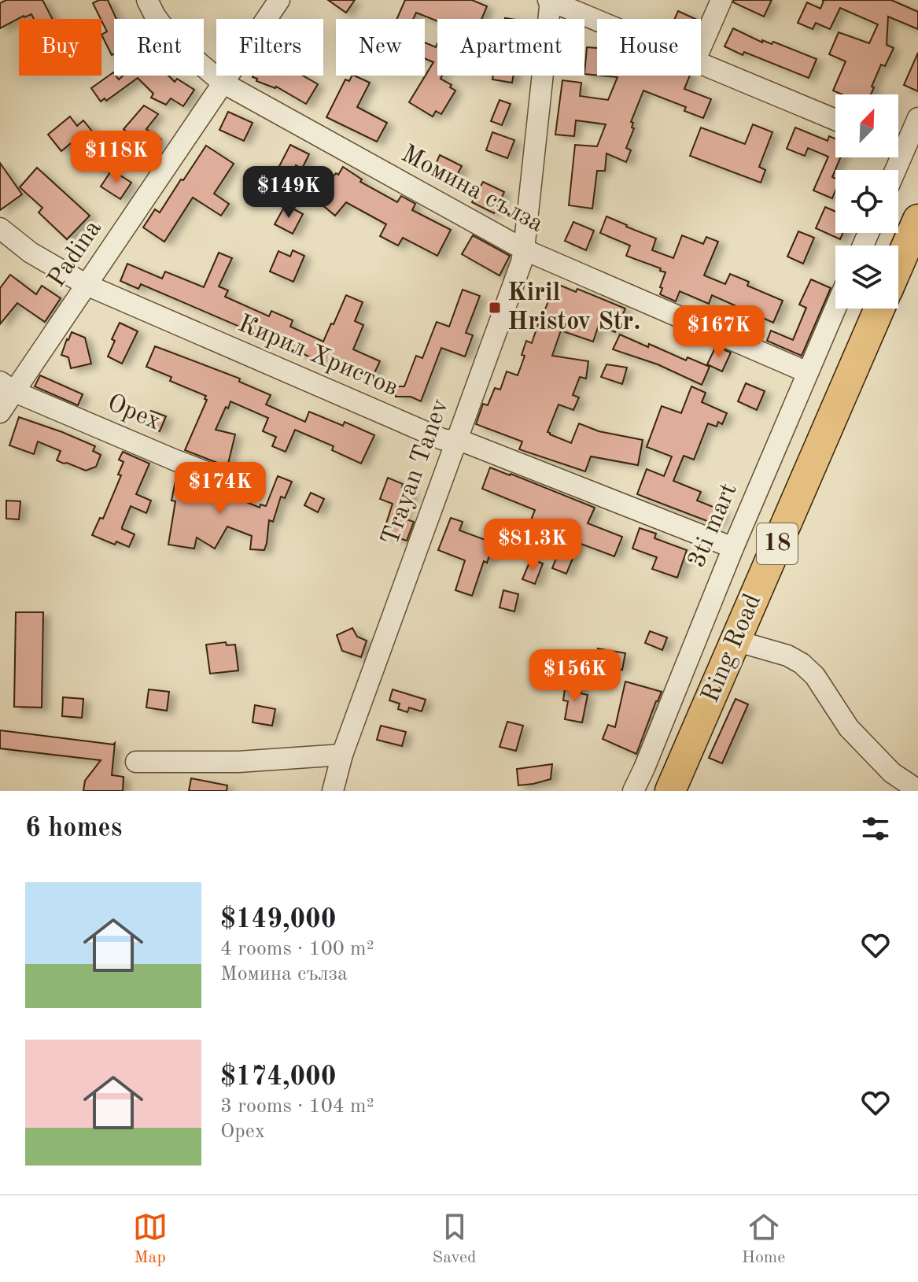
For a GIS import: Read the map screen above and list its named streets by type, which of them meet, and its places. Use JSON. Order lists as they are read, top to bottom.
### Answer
{
  "streets": {
    "highway": ["18", "Ring Road"],
    "street": [
      "Момина сълза",
      "Padina",
      "Кирил Христов",
      "Орех",
      "Trayan Tanev",
      "3ti mart"
    ]
  },
  "crossings": [
    ["Момина сълза", "Padina"],
    ["Момина сълза", "Trayan Tanev"],
    ["Момина сълза", "3ti mart"],
    ["Padina", "Кирил Христов"],
    ["Padina", "Орех"],
    ["Кирил Христов", "Trayan Tanev"],
    ["Кирил Христов", "3ti mart"]
  ],
  "places": {
    "transit": ["Kiril Hristov Str."]
  },
  "north": "top right",
  "page": {
    "chip": [
      "Buy",
      "Rent",
      "Filters",
      "New",
      "Apartment",
      "House"
    ],
    "price": [
      "$118K",
      "$149K",
      "$167K",
      "$174K",
      "$81.3K",
      "$156K"
    ],
    "heading": "6 homes",
    "list": [
      {
        "name": "$149,000",
        "note": "4 rooms · 100 m² · Момина сълза"
      },
      {
        "name": "$174,000",
        "note": "3 rooms · 104 m² · Орех"
      }
    ],
    "tabs": ["Map", "Saved", "Home"]
  }
}
